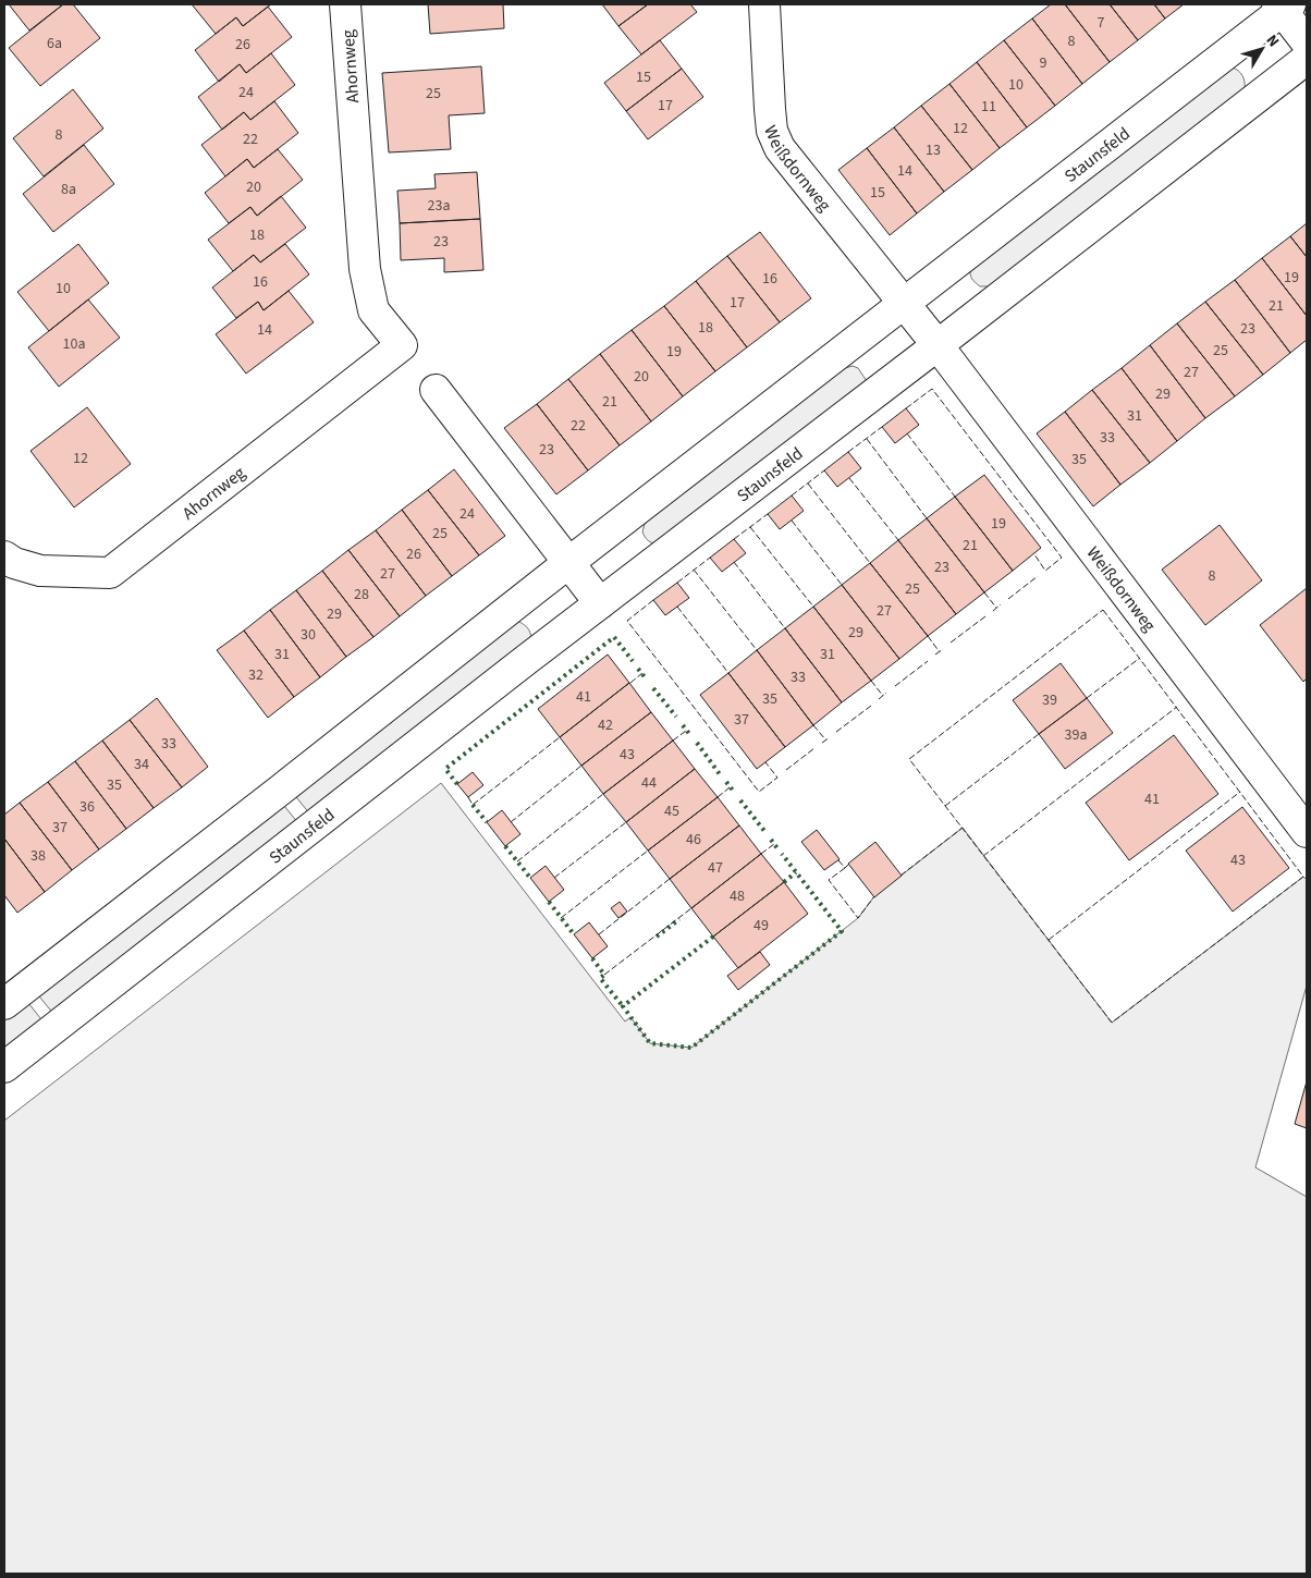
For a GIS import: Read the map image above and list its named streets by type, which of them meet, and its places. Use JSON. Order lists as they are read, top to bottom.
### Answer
{
  "streets": {
    "street": ["Ahornweg", "Staunsfeld", "Weißdornweg"]
  },
  "crossings": [
    ["Staunsfeld", "Weißdornweg"]
  ],
  "house_numbers": [
    "7",
    "8",
    "6a",
    "26",
    "9",
    "15",
    "10",
    "24",
    "25",
    "17",
    "11",
    "12",
    "8",
    "22",
    "13",
    "14",
    "20",
    "8a",
    "15",
    "23a",
    "18",
    "23",
    "19",
    "16",
    "16",
    "10",
    "17",
    "21",
    "18",
    "23",
    "14",
    "10a",
    "25",
    "19",
    "27",
    "20",
    "29",
    "21",
    "31",
    "22",
    "33",
    "23",
    "12",
    "35",
    "24",
    "19",
    "25",
    "21",
    "26",
    "23",
    "27",
    "8",
    "25",
    "28",
    "27",
    "29",
    "29",
    "30",
    "31",
    "31",
    "32",
    "33",
    "41",
    "35",
    "39",
    "37",
    "42",
    "39a",
    "33",
    "43",
    "34",
    "44",
    "35",
    "41",
    "36",
    "45",
    "37",
    "46",
    "38",
    "43",
    "47",
    "48",
    "49"
  ],
  "north": "top right"
}
